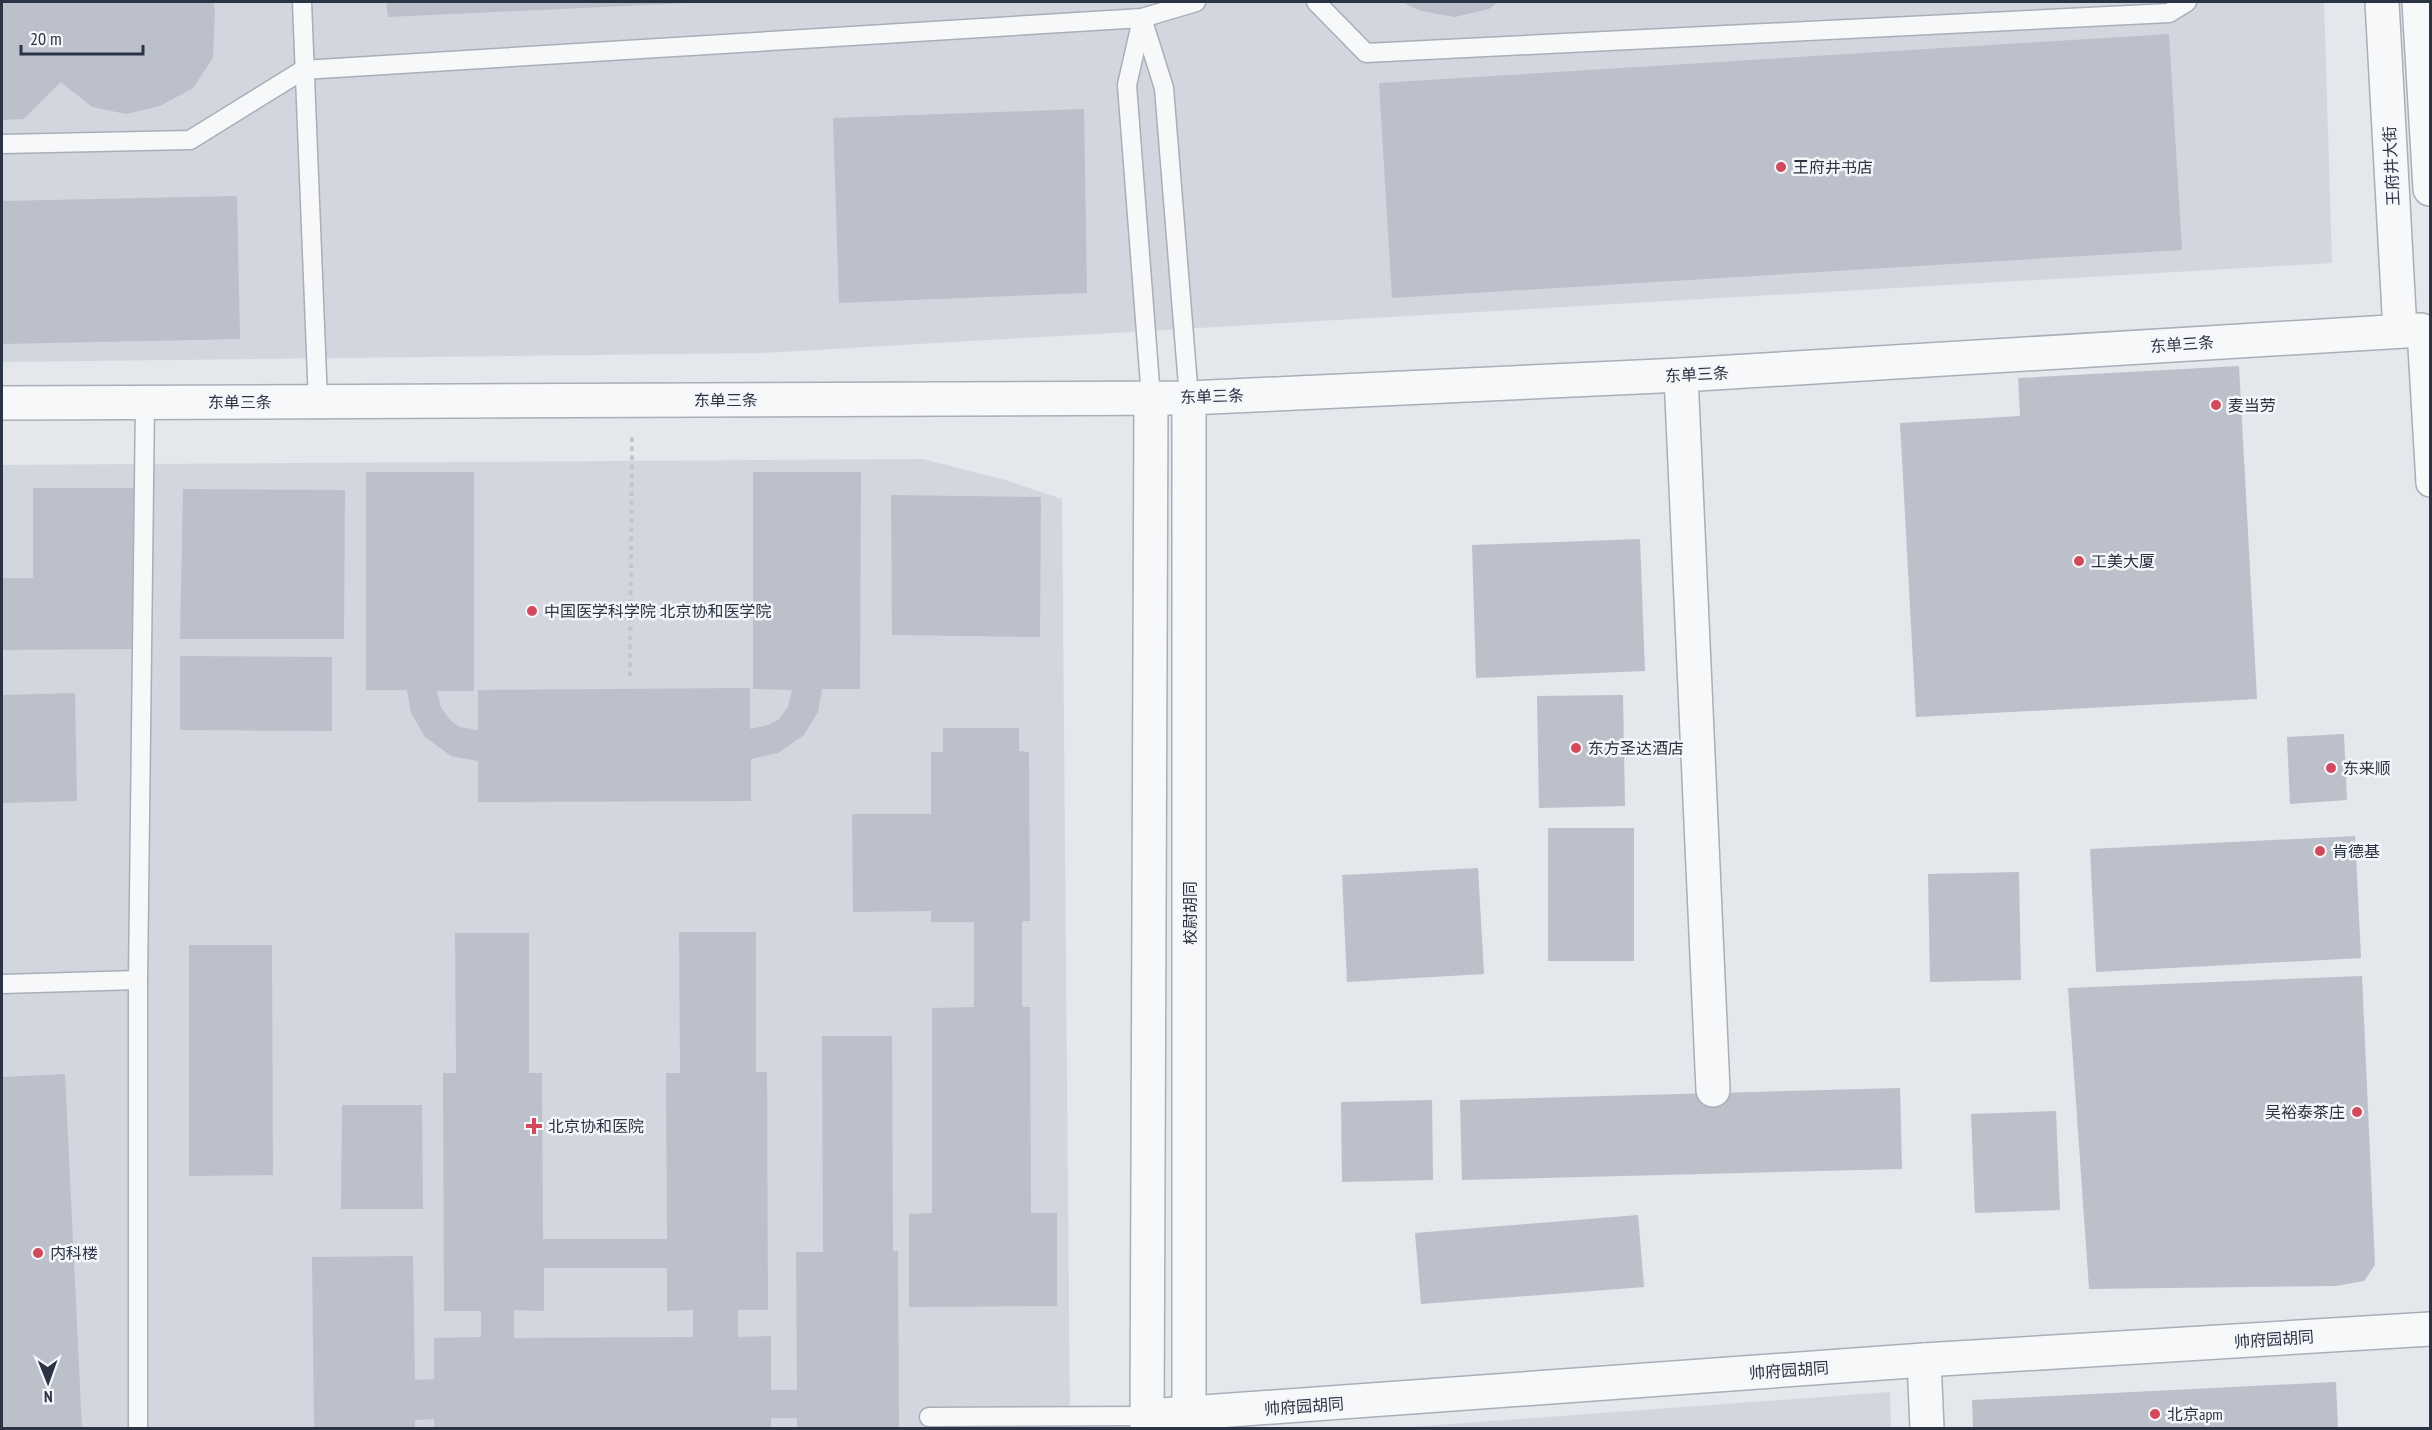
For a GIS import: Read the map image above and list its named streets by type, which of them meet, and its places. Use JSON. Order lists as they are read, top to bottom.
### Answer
{
  "streets": {
    "street": [
      "王府井大街",
      "东单三条",
      "校尉胡同",
      "帅府园胡同"
    ]
  },
  "crossings": [
    ["王府井大街", "东单三条"],
    ["东单三条", "校尉胡同"],
    ["校尉胡同", "帅府园胡同"]
  ],
  "places": {
    "other": [
      "王府井书店",
      "麦当劳",
      "工美大厦",
      "中国医学科学院 北京协和医学院",
      "东方圣达酒店",
      "东来顺",
      "肯德基",
      "吴裕泰茶庄",
      "内科楼",
      "北京apm"
    ],
    "health": ["北京协和医院"]
  },
  "scale_bar": "20 m",
  "north": "bottom"
}
